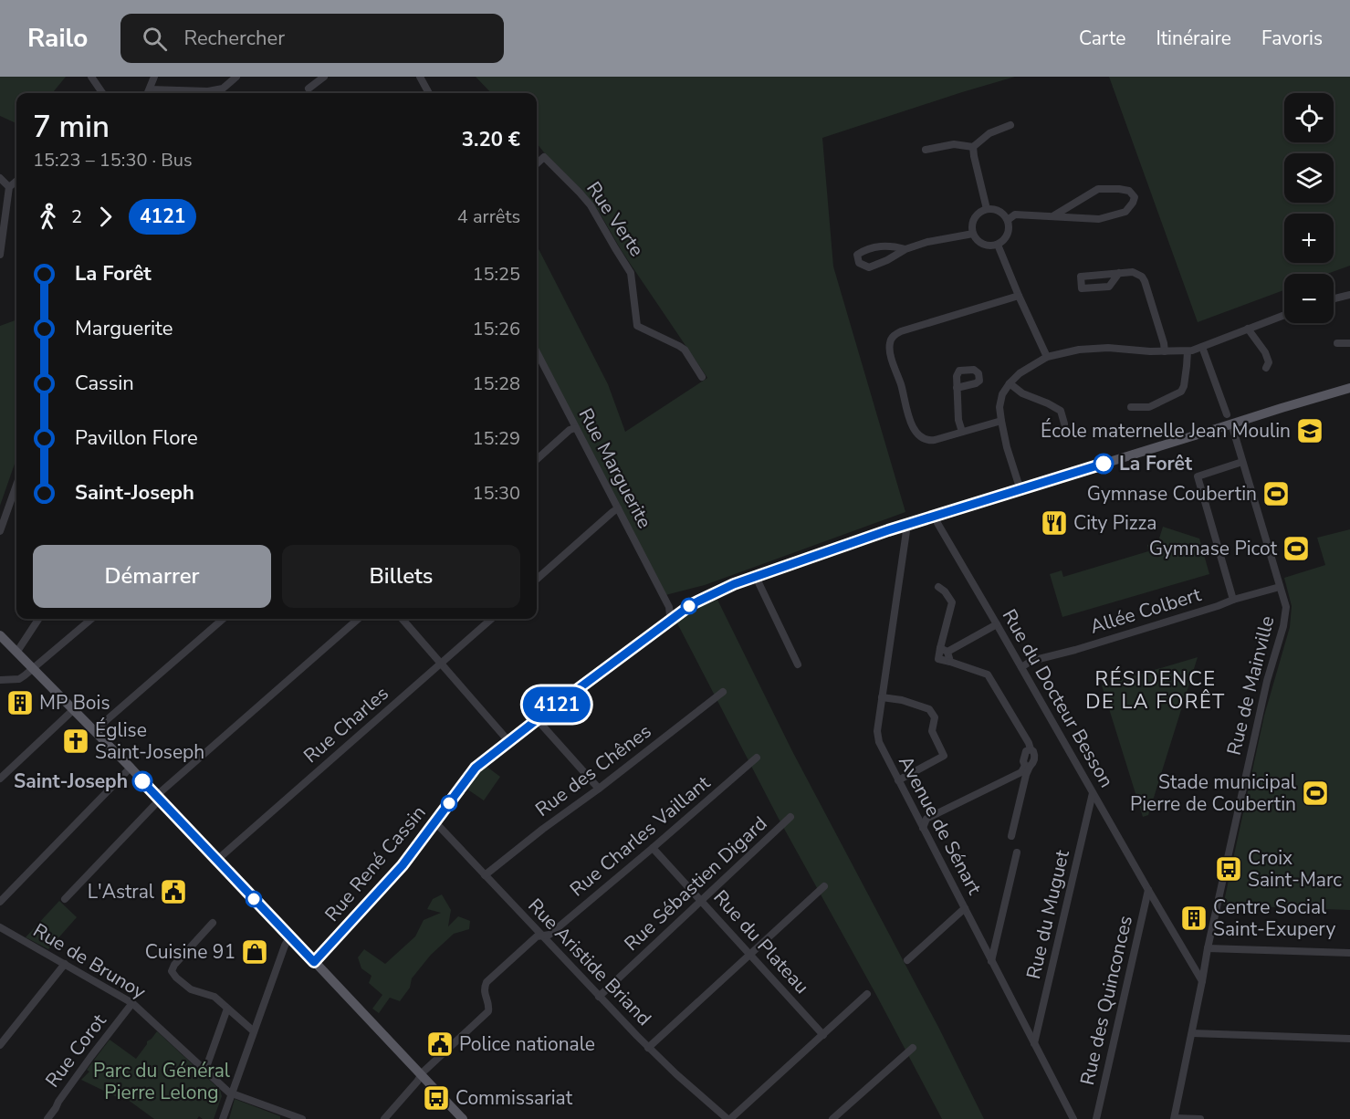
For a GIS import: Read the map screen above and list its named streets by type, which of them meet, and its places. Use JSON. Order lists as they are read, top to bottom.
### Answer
{
  "streets": {
    "main road": ["Rue René Cassin"],
    "street": [
      "Rue Verte",
      "Rue Marguerite",
      "Allée Colbert",
      "Rue de Mainville",
      "Rue du Docteur Besson",
      "Rue Charles",
      "Rue des Chênes",
      "Avenue de Sénart",
      "Rue Charles Vaillant",
      "Rue Sébastien Digard",
      "Rue du Muguet",
      "Rue du Plateau",
      "Rue de Brunoy",
      "Rue Aristide Briand",
      "Rue des Quinconces",
      "Rue Corot"
    ]
  },
  "crossings": [
    ["Rue Marguerite", "Rue René Cassin"],
    ["Allée Colbert", "Rue de Mainville"],
    ["Allée Colbert", "Rue du Docteur Besson"],
    ["Rue de Mainville", "Rue du Docteur Besson"],
    ["Rue de Mainville", "Rue René Cassin"],
    ["Rue du Docteur Besson", "Rue René Cassin"],
    ["Rue du Docteur Besson", "Rue du Muguet"],
    ["Rue du Docteur Besson", "Rue des Quinconces"],
    ["Rue des Chênes", "Rue Aristide Briand"],
    ["Avenue de Sénart", "Rue René Cassin"],
    ["Avenue de Sénart", "Rue du Muguet"],
    ["Rue Charles Vaillant", "Rue du Plateau"],
    ["Rue Charles Vaillant", "Rue Aristide Briand"],
    ["Rue René Cassin", "Rue Aristide Briand"],
    ["Rue Sébastien Digard", "Rue du Plateau"],
    ["Rue Sébastien Digard", "Rue Aristide Briand"],
    ["Rue de Brunoy", "Rue Corot"]
  ],
  "districts": ["RÉSIDENCE DE LA FORÊT"],
  "parks": ["Parc du Général Pierre Lelong"],
  "places": {
    "school or university": ["École maternelle Jean Moulin"],
    "other": ["La Forêt", "Saint-Joseph"],
    "sports": ["Gymnase Coubertin", "Gymnase Picot", "Stade municipal Pierre de Coubertin"],
    "restaurant": ["City Pizza"],
    "building": ["MP Bois", "Centre Social Saint-Exupery"],
    "church": ["Église Saint-Joseph"],
    "bus stop": ["Croix Saint-Marc", "Commissariat"],
    "public building": ["L'Astral", "Police nationale"],
    "shop": ["Cuisine 91"]
  },
  "lines": ["bus line 4121"],
  "page": {
    "header": "Railo",
    "search": "Rechercher",
    "nav": ["Carte", "Itinéraire", "Favoris"],
    "on_map": "4121",
    "map_buttons": ["+", "−"],
    "heading": ["7 min", "15:23 – 15:30 · Bus", "3.20 €"],
    "legs": ["2", "4121", "4 arrêts"],
    "list": [
      {
        "name": "La Forêt",
        "value": "15:25"
      },
      {
        "name": "Marguerite",
        "value": "15:26"
      },
      {
        "name": "Cassin",
        "value": "15:28"
      },
      {
        "name": "Pavillon Flore",
        "value": "15:29"
      },
      {
        "name": "Saint-Joseph",
        "value": "15:30"
      }
    ],
    "buttons": ["Démarrer", "Billets"]
  }
}
